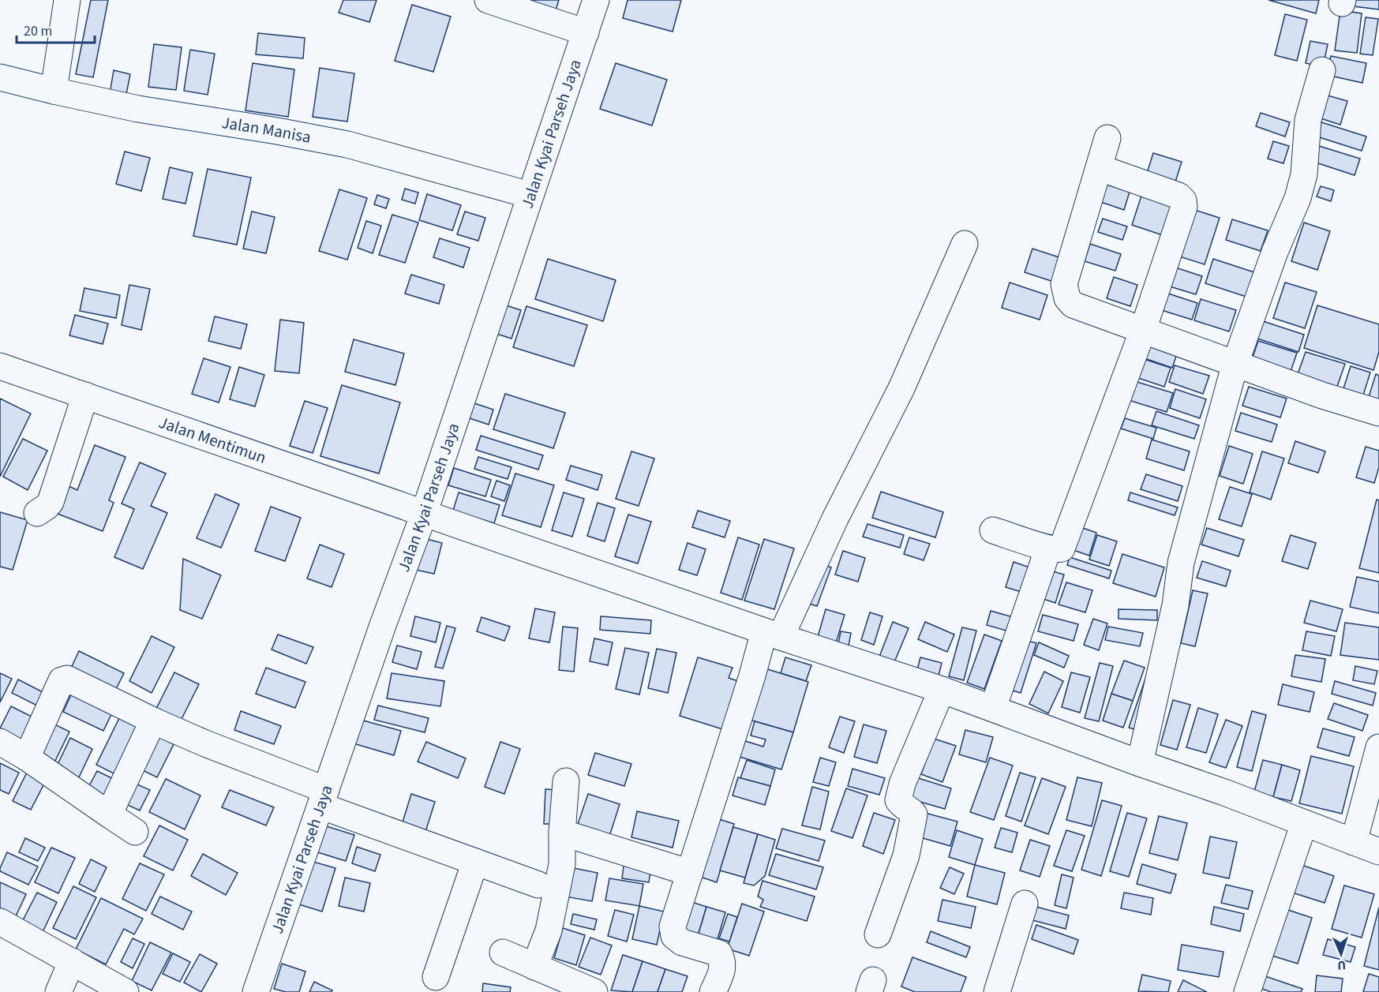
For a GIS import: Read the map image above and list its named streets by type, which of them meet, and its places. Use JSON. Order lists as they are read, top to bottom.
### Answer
{
  "streets": {
    "street": ["Jalan Manisa", "Jalan Kyai Parseh Jaya", "Jalan Mentimun"]
  },
  "crossings": [
    ["Jalan Manisa", "Jalan Kyai Parseh Jaya"],
    ["Jalan Kyai Parseh Jaya", "Jalan Mentimun"]
  ],
  "scale_bar": "20 m",
  "north": "bottom"
}
